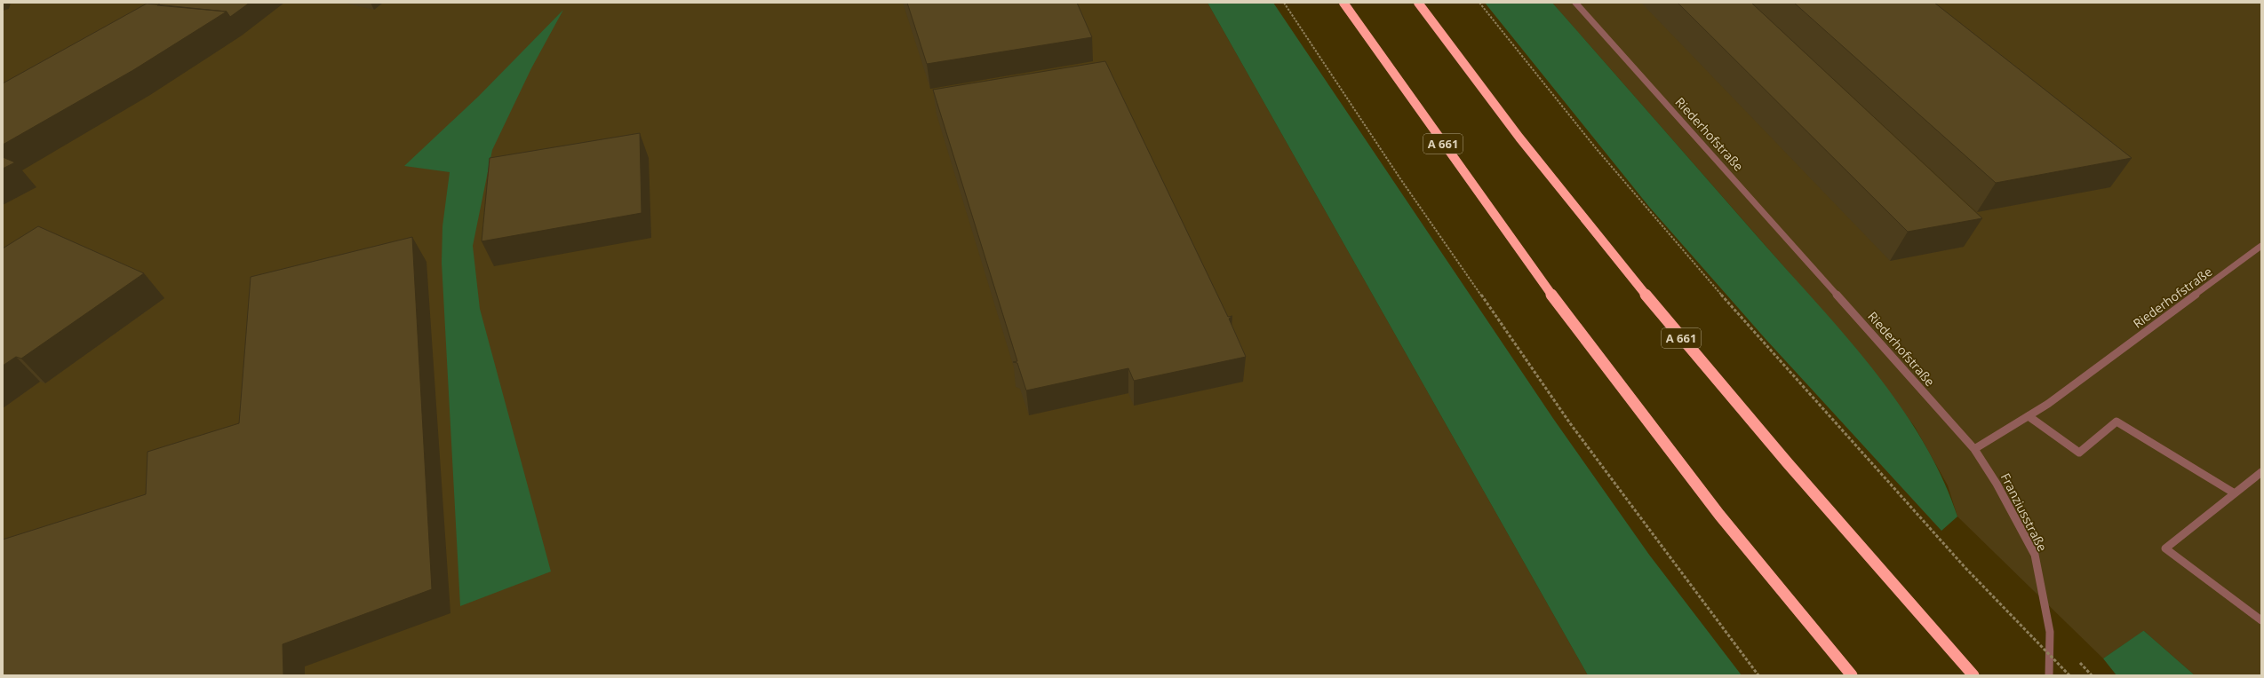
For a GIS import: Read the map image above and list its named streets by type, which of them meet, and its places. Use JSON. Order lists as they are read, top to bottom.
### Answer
{
  "streets": {
    "highway": ["A 661"],
    "street": ["Riederhofstraße", "Franziusstraße"]
  },
  "crossings": [
    ["Riederhofstraße", "Franziusstraße"]
  ]
}
